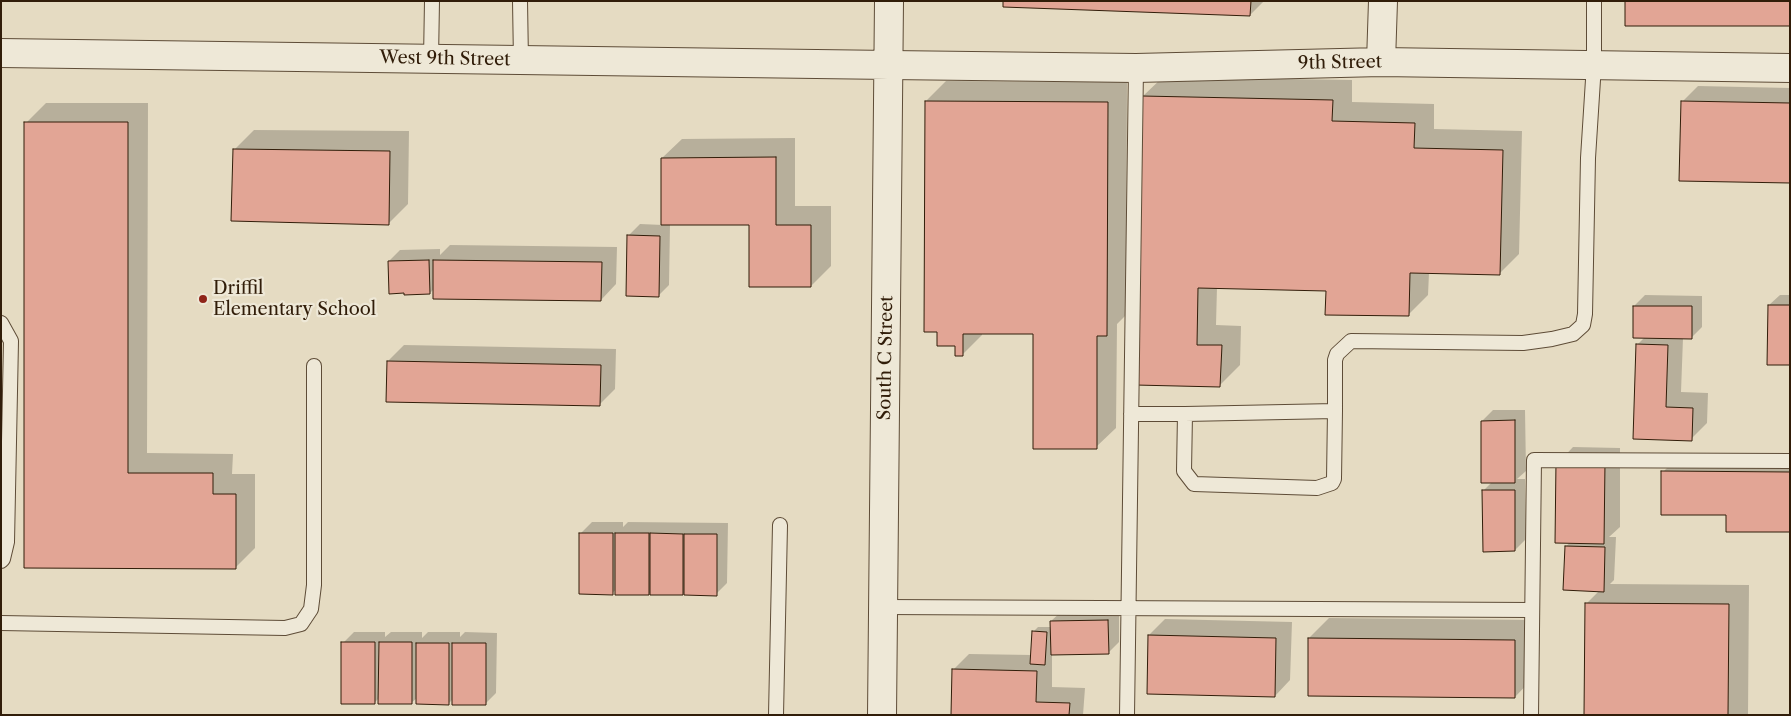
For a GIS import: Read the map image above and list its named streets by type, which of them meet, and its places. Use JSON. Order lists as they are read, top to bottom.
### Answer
{
  "streets": {
    "street": ["West 9th Street", "9th Street", "South C Street"]
  },
  "crossings": [
    ["West 9th Street", "9th Street"],
    ["West 9th Street", "South C Street"],
    ["9th Street", "South C Street"]
  ],
  "places": ["Driffil Elementary School"]
}
